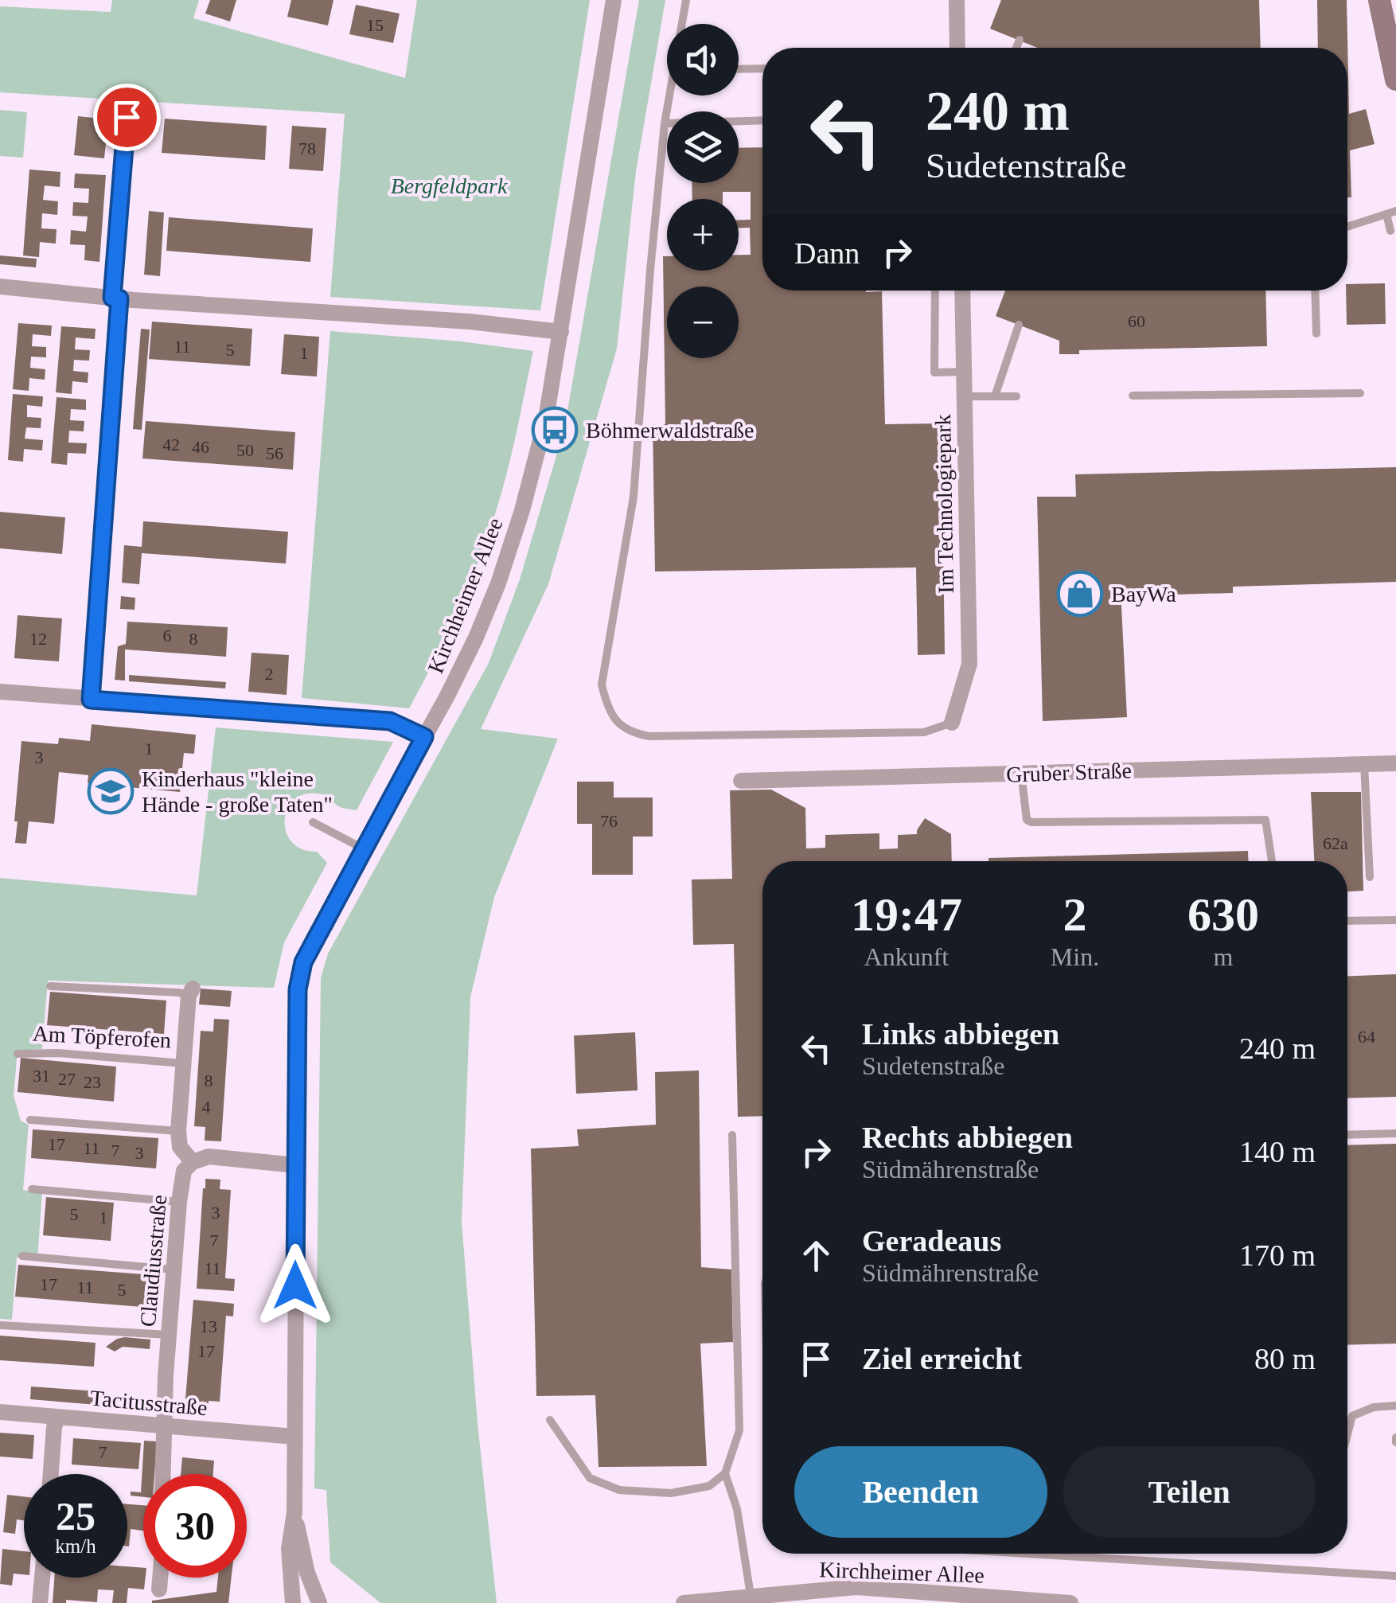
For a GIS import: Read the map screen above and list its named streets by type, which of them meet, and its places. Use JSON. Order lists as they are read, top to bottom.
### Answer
{
  "streets": {
    "street": [
      "Im Technologiepark",
      "Kirchheimer Allee",
      "Gruber Straße",
      "Am Töpferofen",
      "Claudiusstraße",
      "Tacitusstraße"
    ]
  },
  "crossings": [
    ["Kirchheimer Allee", "Tacitusstraße"],
    ["Am Töpferofen", "Claudiusstraße"],
    ["Claudiusstraße", "Tacitusstraße"]
  ],
  "parks": ["Bergfeldpark"],
  "places": {
    "bus stop": ["Böhmerwaldstraße"],
    "shop": ["BayWa"],
    "school or university": ["Kinderhaus \"kleine Hände - große Taten\""]
  },
  "house_numbers": [
    "15",
    "78",
    "60",
    "11",
    "5",
    "1",
    "42",
    "46",
    "50",
    "56",
    "6",
    "12",
    "8",
    "2",
    "1",
    "3",
    "76",
    "62a",
    "64",
    "31",
    "27",
    "8",
    "23",
    "4",
    "17",
    "11",
    "7",
    "3",
    "3",
    "5",
    "1",
    "7",
    "11",
    "17",
    "11",
    "5",
    "13",
    "17",
    "7"
  ],
  "page": {
    "map_buttons": ["+", "−"],
    "turn": ["240 m", "Sudetenstraße"],
    "then": "Dann",
    "eta": [
      "19:47",
      "Ankunft",
      "2",
      "Min.",
      "630",
      "m"
    ],
    "list": [
      {
        "name": "Links abbiegen",
        "note": "Sudetenstraße",
        "value": "240 m"
      },
      {
        "name": "Rechts abbiegen",
        "note": "Südmährenstraße",
        "value": "140 m"
      },
      {
        "name": "Geradeaus",
        "note": "Südmährenstraße",
        "value": "170 m"
      },
      {
        "name": "Ziel erreicht",
        "value": "80 m"
      }
    ],
    "buttons": ["Beenden", "Teilen"],
    "speed": "25 km/h",
    "limit": "30"
  }
}
